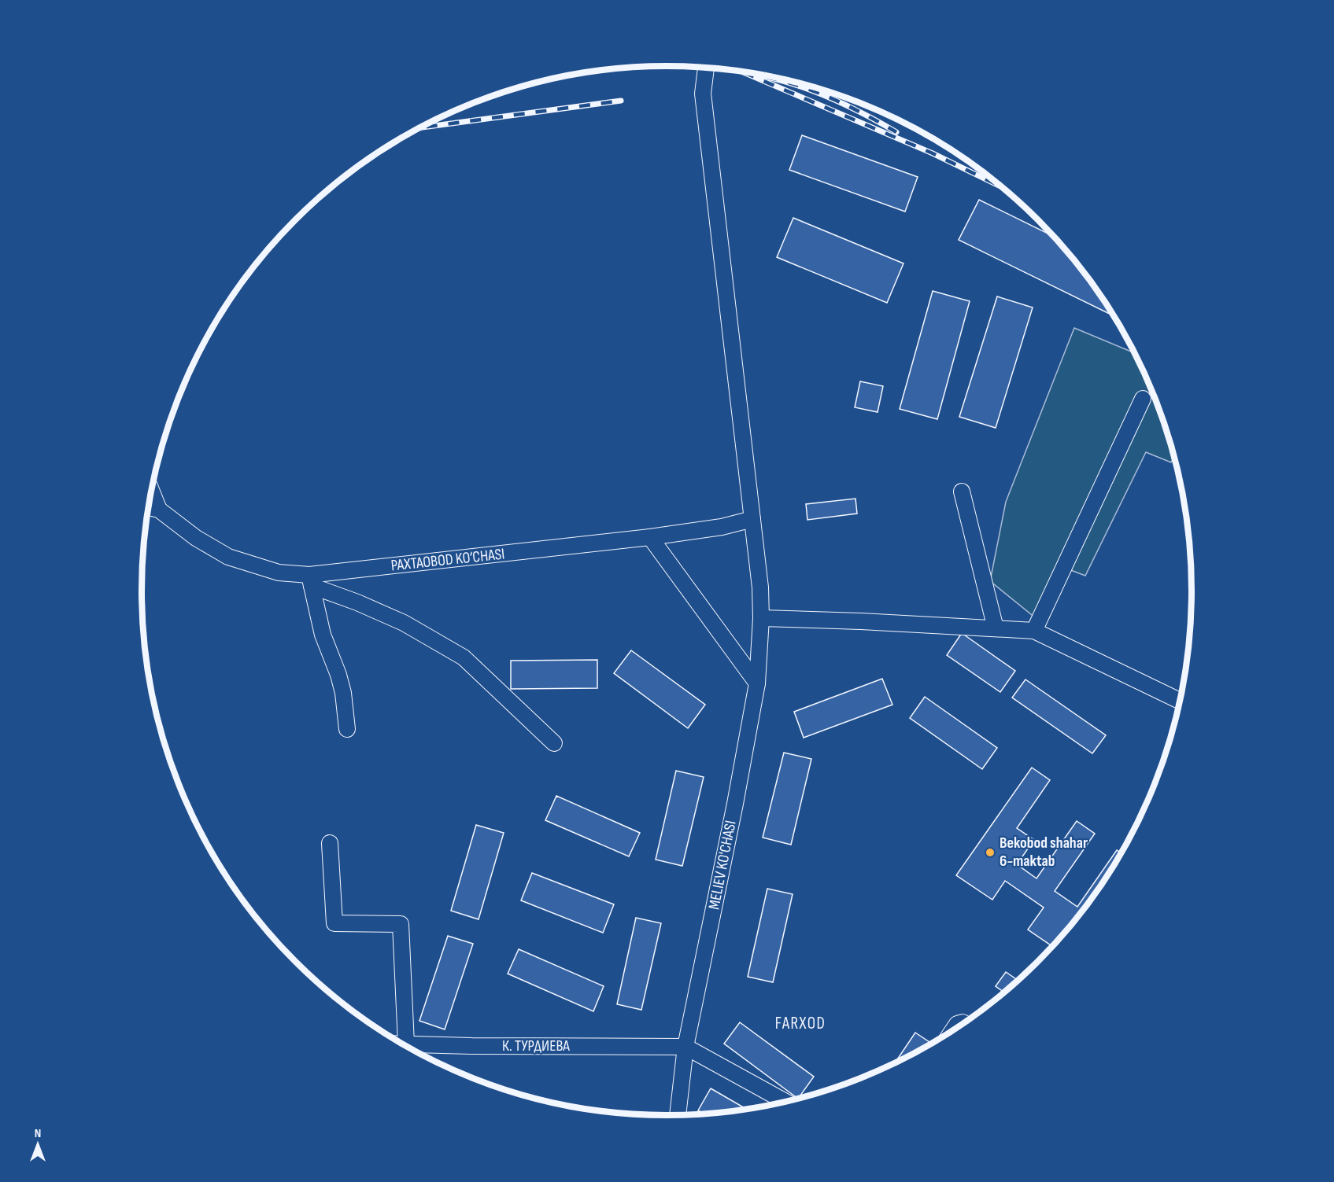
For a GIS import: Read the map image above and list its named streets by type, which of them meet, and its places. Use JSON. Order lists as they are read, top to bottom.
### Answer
{
  "streets": {
    "street": ["PAXTAOBOD KO‘CHASI", "MELIEV KO'CHASI", "К. ТУРДИЕВА"]
  },
  "crossings": [
    ["PAXTAOBOD KO‘CHASI", "MELIEV KO'CHASI"],
    ["MELIEV KO'CHASI", "К. ТУРДИЕВА"]
  ],
  "districts": ["FARXOD"],
  "places": ["Bekobod shahar 6-maktab"],
  "north": "top"
}
